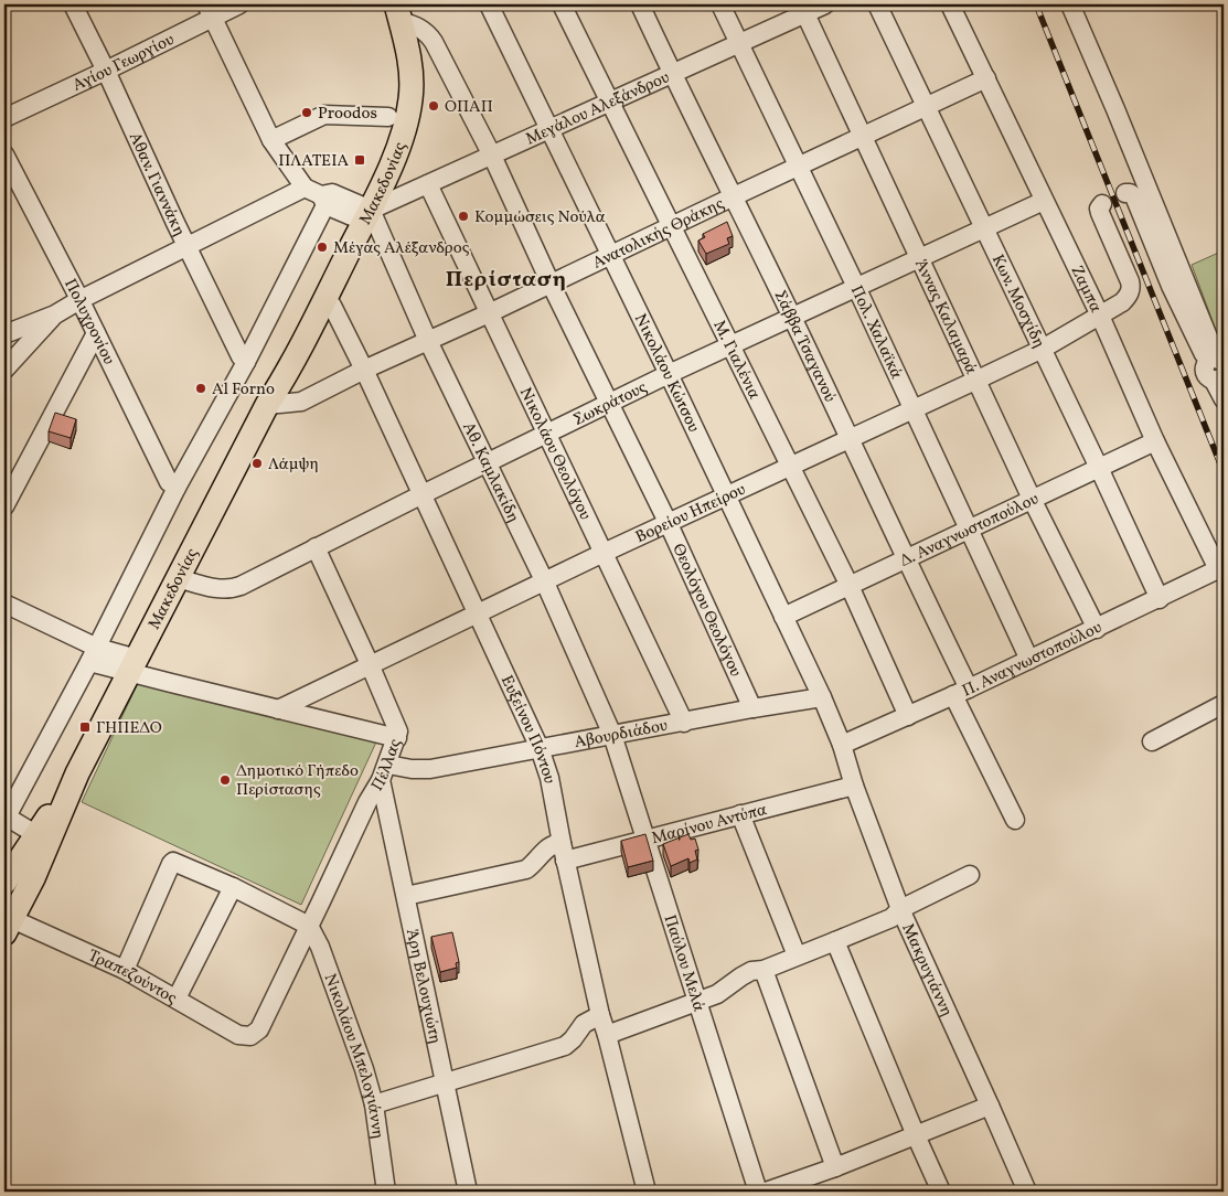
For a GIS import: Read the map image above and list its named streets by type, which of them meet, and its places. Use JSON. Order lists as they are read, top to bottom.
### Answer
{
  "streets": {
    "main road": ["Μακεδονίας"],
    "street": [
      "Αγίου Γεωργίου",
      "Μεγάλου Αλεξάνδρου",
      "Αθαν. Γιαννάκη",
      "Ανατολικής Θράκης",
      "Ζαμπα",
      "Κων. Μοσχίδη",
      "Άννας Καλαμαρά",
      "Πολυχρονίου",
      "Πολ. Χαλαϊκά",
      "Σάββα Τσαγανού",
      "Μ. Γιαλένια",
      "Νικολάου Κώτσου",
      "Σωκράτους",
      "Νικολάου Θεολόγου",
      "Αθ. Καμλακίδη",
      "Βορείου Ηπείρου",
      "Δ. Αναγνωστοπούλου",
      "Θεολόγου Θεολόγου",
      "Π. Αναγνωστοπούλου",
      "Ευξείνου Πόντου",
      "Αβουρδιάδου",
      "Πέλλας",
      "Μαρίνου Αντύπα",
      "Παύλου Μελά",
      "Μακρυγιάννη",
      "Τραπεζούντος",
      "Άρη Βελουχιώτη",
      "Νικολάου Μπελογιάννη"
    ]
  },
  "crossings": [
    ["Αγίου Γεωργίου", "Αθαν. Γιαννάκη"],
    ["Μεγάλου Αλεξάνδρου", "Μακεδονίας"],
    ["Μεγάλου Αλεξάνδρου", "Άννας Καλαμαρά"],
    ["Μεγάλου Αλεξάνδρου", "Πολ. Χαλαϊκά"],
    ["Μεγάλου Αλεξάνδρου", "Σάββα Τσαγανού"],
    ["Μεγάλου Αλεξάνδρου", "Μ. Γιαλένια"],
    ["Μεγάλου Αλεξάνδρου", "Νικολάου Κώτσου"],
    ["Μεγάλου Αλεξάνδρου", "Νικολάου Θεολόγου"],
    ["Μεγάλου Αλεξάνδρου", "Αθ. Καμλακίδη"],
    ["Μεγάλου Αλεξάνδρου", "Θεολόγου Θεολόγου"],
    ["Μακεδονίας", "Ανατολικής Θράκης"],
    ["Μακεδονίας", "Σωκράτους"],
    ["Μακεδονίας", "Αθ. Καμλακίδη"],
    ["Μακεδονίας", "Θεολόγου Θεολόγου"],
    ["Μακεδονίας", "Ευξείνου Πόντου"],
    ["Ανατολικής Θράκης", "Ζαμπα"],
    ["Ανατολικής Θράκης", "Κων. Μοσχίδη"],
    ["Ανατολικής Θράκης", "Άννας Καλαμαρά"],
    ["Ανατολικής Θράκης", "Πολ. Χαλαϊκά"],
    ["Ανατολικής Θράκης", "Σάββα Τσαγανού"],
    ["Ανατολικής Θράκης", "Μ. Γιαλένια"],
    ["Ανατολικής Θράκης", "Νικολάου Κώτσου"],
    ["Ανατολικής Θράκης", "Νικολάου Θεολόγου"],
    ["Ανατολικής Θράκης", "Αθ. Καμλακίδη"],
    ["Ανατολικής Θράκης", "Θεολόγου Θεολόγου"],
    ["Ανατολικής Θράκης", "Ευξείνου Πόντου"],
    ["Ζαμπα", "Σωκράτους"],
    ["Ζαμπα", "Βορείου Ηπείρου"],
    ["Ζαμπα", "Δ. Αναγνωστοπούλου"],
    ["Ζαμπα", "Π. Αναγνωστοπούλου"],
    ["Κων. Μοσχίδη", "Σωκράτους"],
    ["Κων. Μοσχίδη", "Βορείου Ηπείρου"],
    ["Κων. Μοσχίδη", "Δ. Αναγνωστοπούλου"],
    ["Κων. Μοσχίδη", "Π. Αναγνωστοπούλου"],
    ["Άννας Καλαμαρά", "Σωκράτους"],
    ["Άννας Καλαμαρά", "Βορείου Ηπείρου"],
    ["Άννας Καλαμαρά", "Δ. Αναγνωστοπούλου"],
    ["Άννας Καλαμαρά", "Π. Αναγνωστοπούλου"],
    ["Πολ. Χαλαϊκά", "Σωκράτους"],
    ["Πολ. Χαλαϊκά", "Βορείου Ηπείρου"],
    ["Πολ. Χαλαϊκά", "Δ. Αναγνωστοπούλου"],
    ["Πολ. Χαλαϊκά", "Π. Αναγνωστοπούλου"],
    ["Σάββα Τσαγανού", "Σωκράτους"],
    ["Σάββα Τσαγανού", "Βορείου Ηπείρου"],
    ["Σάββα Τσαγανού", "Δ. Αναγνωστοπούλου"],
    ["Σάββα Τσαγανού", "Π. Αναγνωστοπούλου"],
    ["Μ. Γιαλένια", "Σωκράτους"],
    ["Μ. Γιαλένια", "Βορείου Ηπείρου"],
    ["Μ. Γιαλένια", "Δ. Αναγνωστοπούλου"],
    ["Μ. Γιαλένια", "Π. Αναγνωστοπούλου"],
    ["Νικολάου Κώτσου", "Σωκράτους"],
    ["Νικολάου Κώτσου", "Βορείου Ηπείρου"],
    ["Νικολάου Κώτσου", "Δ. Αναγνωστοπούλου"],
    ["Νικολάου Κώτσου", "Π. Αναγνωστοπούλου"],
    ["Νικολάου Κώτσου", "Αβουρδιάδου"],
    ["Νικολάου Κώτσου", "Μακρυγιάννη"],
    ["Σωκράτους", "Νικολάου Θεολόγου"],
    ["Σωκράτους", "Αθ. Καμλακίδη"],
    ["Σωκράτους", "Θεολόγου Θεολόγου"],
    ["Σωκράτους", "Ευξείνου Πόντου"],
    ["Σωκράτους", "Πέλλας"],
    ["Νικολάου Θεολόγου", "Βορείου Ηπείρου"],
    ["Νικολάου Θεολόγου", "Αβουρδιάδου"],
    ["Αθ. Καμλακίδη", "Βορείου Ηπείρου"],
    ["Αθ. Καμλακίδη", "Αβουρδιάδου"],
    ["Αθ. Καμλακίδη", "Παύλου Μελά"],
    ["Βορείου Ηπείρου", "Θεολόγου Θεολόγου"],
    ["Βορείου Ηπείρου", "Ευξείνου Πόντου"],
    ["Βορείου Ηπείρου", "Πέλλας"],
    ["Θεολόγου Θεολόγου", "Αβουρδιάδου"],
    ["Π. Αναγνωστοπούλου", "Μακρυγιάννη"],
    ["Ευξείνου Πόντου", "Αβουρδιάδου"],
    ["Ευξείνου Πόντου", "Μαρίνου Αντύπα"],
    ["Αβουρδιάδου", "Πέλλας"],
    ["Αβουρδιάδου", "Παύλου Μελά"],
    ["Αβουρδιάδου", "Άρη Βελουχιώτη"],
    ["Πέλλας", "Τραπεζούντος"],
    ["Πέλλας", "Άρη Βελουχιώτη"],
    ["Πέλλας", "Νικολάου Μπελογιάννη"],
    ["Μαρίνου Αντύπα", "Παύλου Μελά"],
    ["Μαρίνου Αντύπα", "Μακρυγιάννη"]
  ],
  "districts": ["Περίσταση"],
  "places": {
    "other": [
      "ΟΠΑΠ",
      "Proodos",
      "Κομμώσεις Νούλα",
      "Μέγας Αλέξανδρος",
      "Al Forno",
      "Λάμψη",
      "Δημοτικό Γήπεδο Περίστασης"
    ],
    "transit": ["ΠΛΑΤΕΙΑ", "ΓΗΠΕΔΟ"]
  }
}
